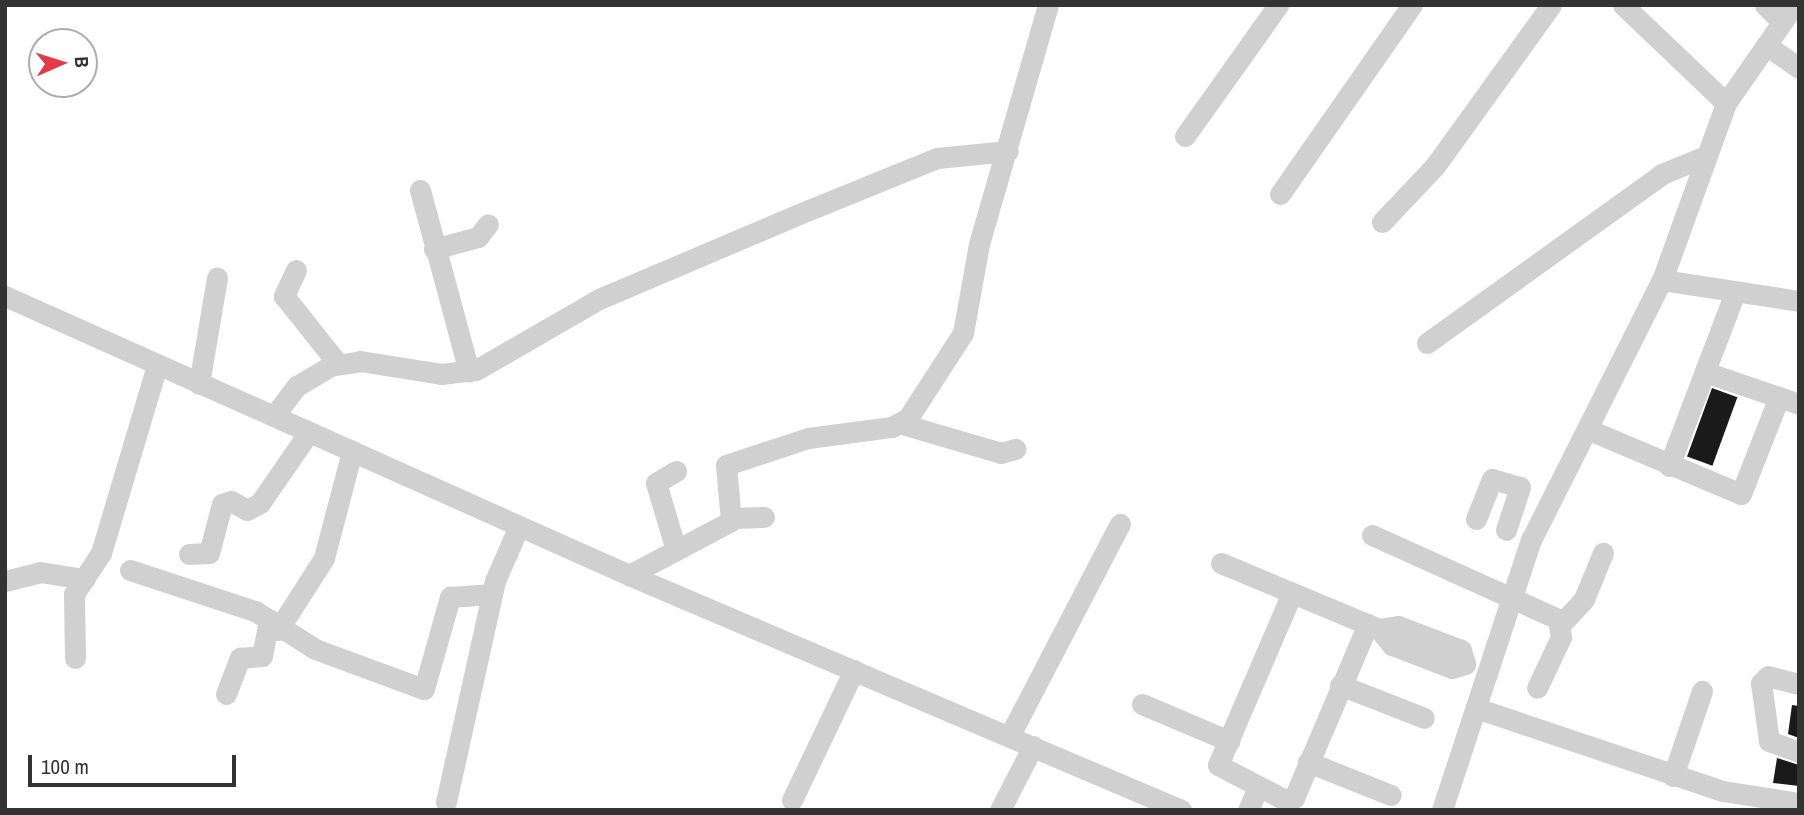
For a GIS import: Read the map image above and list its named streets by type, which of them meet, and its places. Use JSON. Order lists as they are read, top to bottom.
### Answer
{
  "scale_bar": "100 m",
  "north": "right"
}
